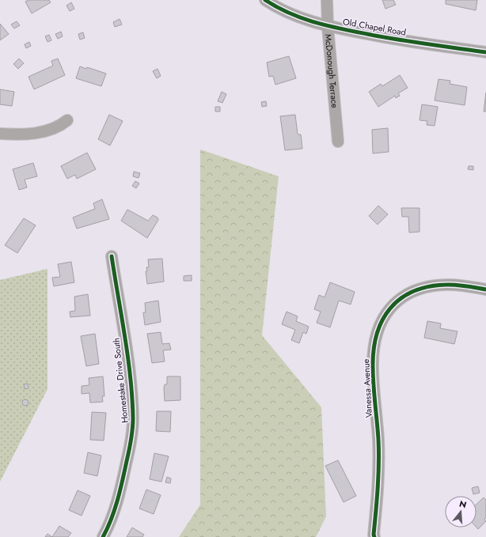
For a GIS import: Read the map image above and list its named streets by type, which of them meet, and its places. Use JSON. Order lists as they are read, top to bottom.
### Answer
{
  "streets": {
    "street": [
      "Old Chapel Road",
      "McDonough Terrace",
      "Homestake Drive South",
      "Vanessa Avenue"
    ]
  },
  "crossings": [
    ["Old Chapel Road", "McDonough Terrace"]
  ],
  "north": "top"
}
